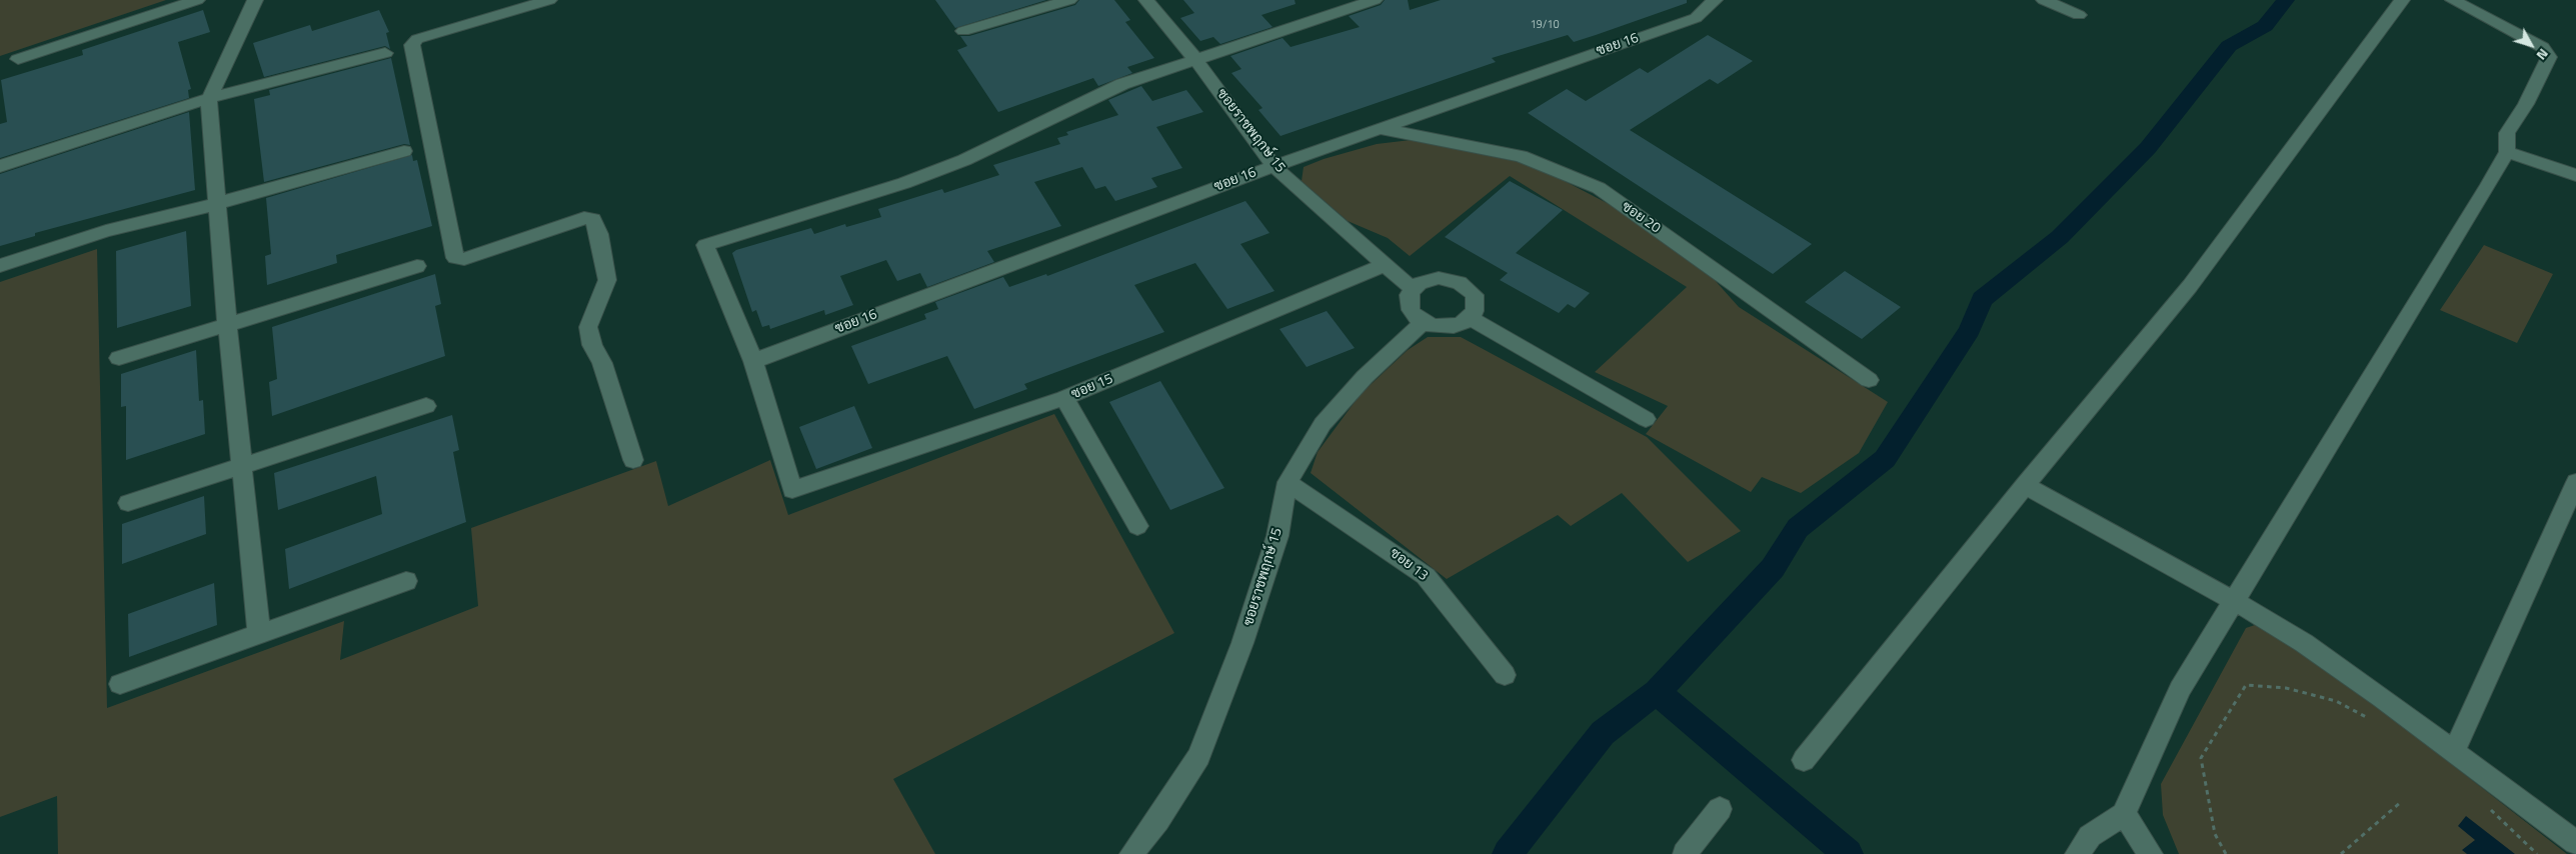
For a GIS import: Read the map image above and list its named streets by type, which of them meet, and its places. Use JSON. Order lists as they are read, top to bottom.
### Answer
{
  "streets": {
    "street": [
      "ซอย 16",
      "ซอยราชพฤกษ์ 15",
      "ซอย 20",
      "ซอย 15",
      "ซอย 13"
    ]
  },
  "crossings": [
    ["ซอย 16", "ซอยราชพฤกษ์ 15"],
    ["ซอย 16", "ซอย 20"],
    ["ซอย 16", "ซอย 15"],
    ["ซอยราชพฤกษ์ 15", "ซอย 15"],
    ["ซอยราชพฤกษ์ 15", "ซอย 13"]
  ],
  "house_numbers": ["19/10"],
  "north": "bottom right"
}
